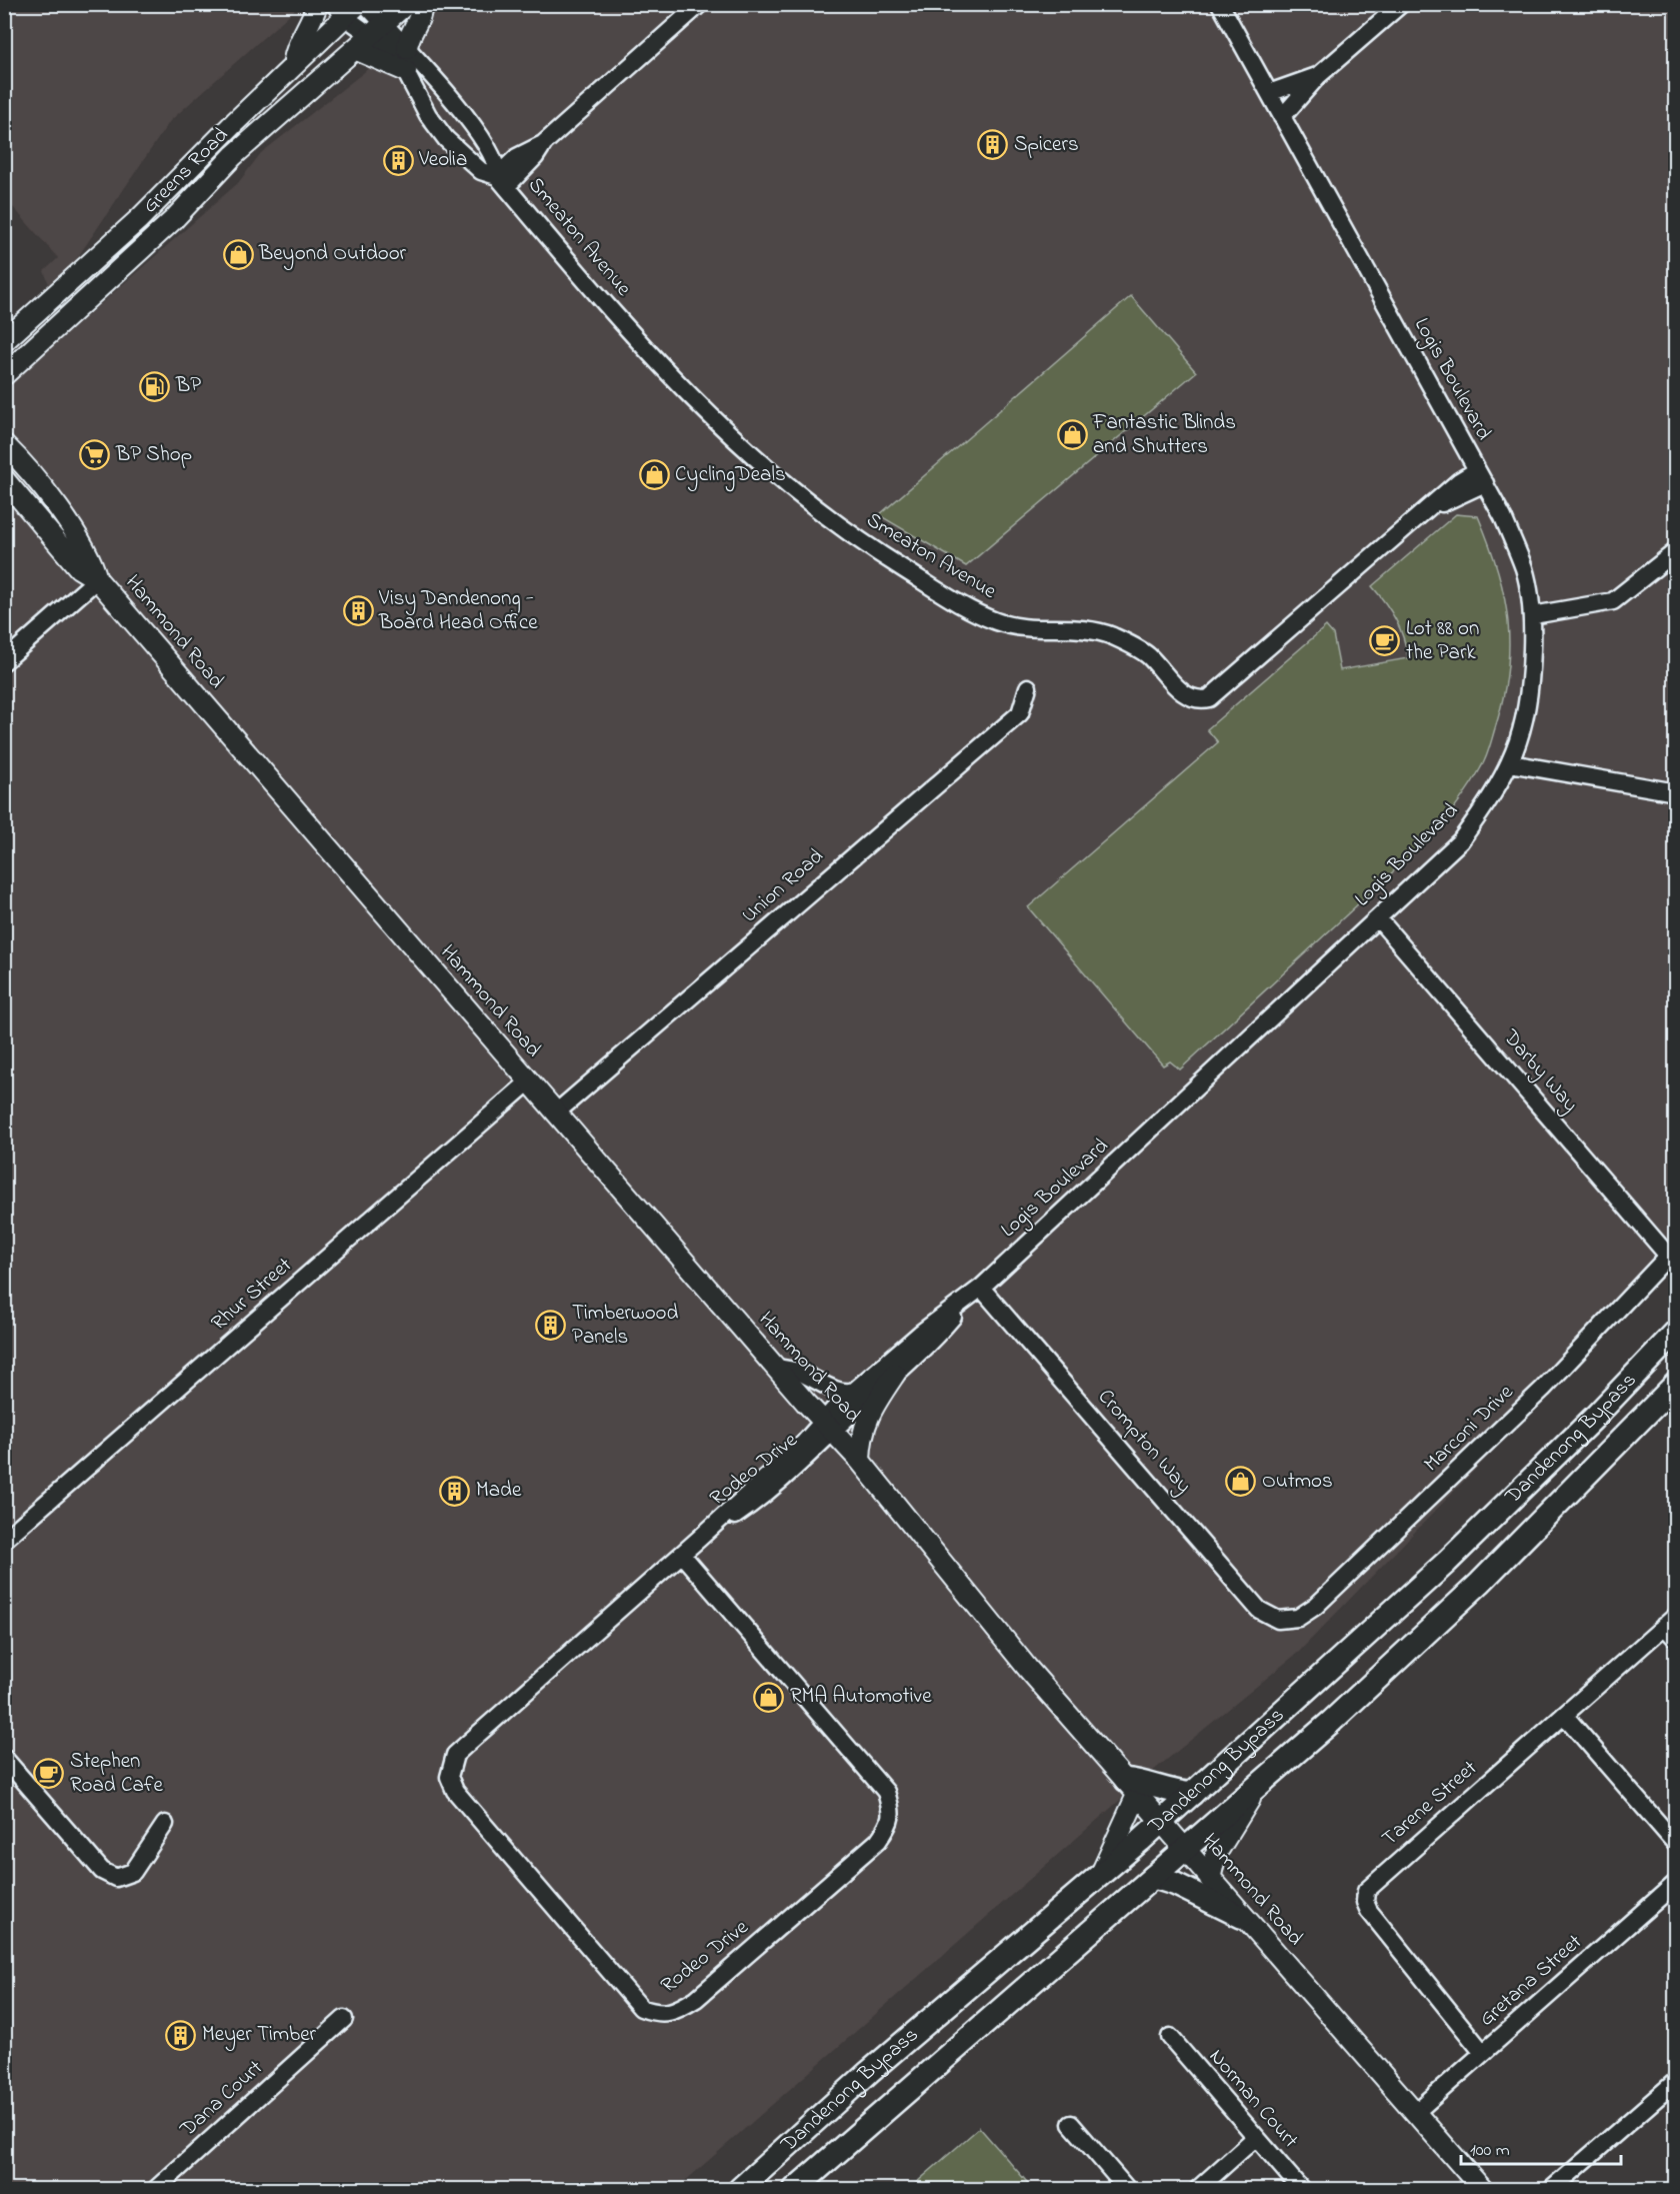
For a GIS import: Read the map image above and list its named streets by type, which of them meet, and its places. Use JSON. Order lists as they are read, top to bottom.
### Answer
{
  "streets": {
    "highway": ["Dandenong Bypass"],
    "main road": ["Greens Road", "Hammond Road"],
    "street": [
      "Smeaton Avenue",
      "Logis Boulevard",
      "Union Road",
      "Darby Way",
      "Rhur Street",
      "Marconi Drive",
      "Crompton Way",
      "Rodeo Drive",
      "Tarene Street",
      "Gretana Street",
      "Dana Court",
      "Norman Court"
    ]
  },
  "crossings": [
    ["Greens Road", "Smeaton Avenue"],
    ["Smeaton Avenue", "Logis Boulevard"],
    ["Logis Boulevard", "Hammond Road"],
    ["Logis Boulevard", "Darby Way"],
    ["Logis Boulevard", "Crompton Way"],
    ["Logis Boulevard", "Rodeo Drive"],
    ["Hammond Road", "Union Road"],
    ["Hammond Road", "Rhur Street"],
    ["Hammond Road", "Dandenong Bypass"],
    ["Hammond Road", "Rodeo Drive"],
    ["Hammond Road", "Gretana Street"],
    ["Darby Way", "Marconi Drive"],
    ["Marconi Drive", "Crompton Way"],
    ["Tarene Street", "Gretana Street"]
  ],
  "places": {
    "building": [
      "Spicers",
      "Veolia",
      "Visy Dandenong - Board Head Office",
      "Timberwood Panels",
      "Made",
      "Meyer Timber"
    ],
    "shop": [
      "Beyond Outdoor",
      "Fantastic Blinds and Shutters",
      "CyclingDeals",
      "Outmos",
      "RMA Automotive"
    ],
    "fuel station": ["BP"],
    "supermarket": ["BP Shop"],
    "cafe": ["Lot 88 on the Park", "Stephen Road Cafe"]
  },
  "scale_bar": "100 m"
}
